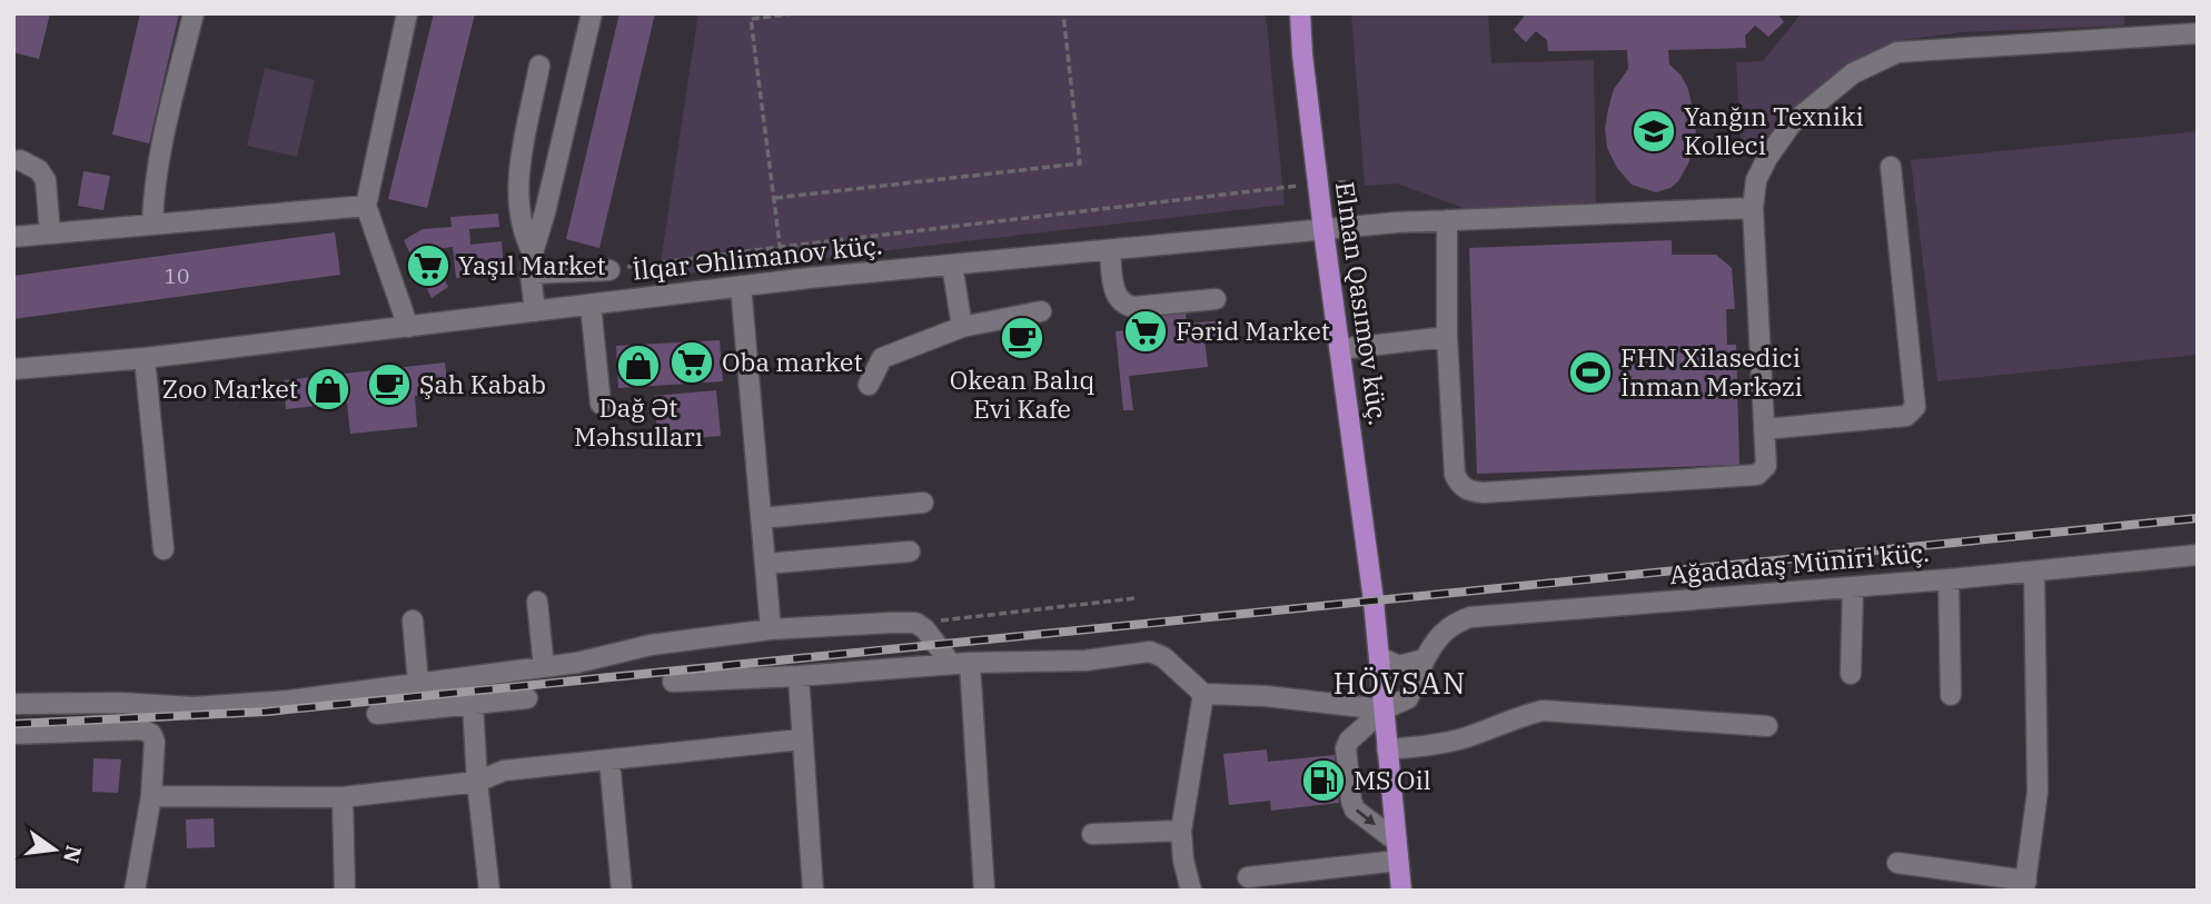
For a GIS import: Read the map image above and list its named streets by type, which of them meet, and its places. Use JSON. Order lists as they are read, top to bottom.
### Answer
{
  "streets": {
    "main road": ["Elman Qasımov küç."],
    "street": ["İlqar Əhlimanov küç.", "Ağadadaş Müniri küç."]
  },
  "crossings": [
    ["İlqar Əhlimanov küç.", "Elman Qasımov küç."],
    ["Elman Qasımov küç.", "Ağadadaş Müniri küç."]
  ],
  "districts": ["HÖVSAN"],
  "places": {
    "school or university": ["Yanğın Texniki Kolleci"],
    "supermarket": ["Yaşıl Market", "Fərid Market", "Oba market"],
    "cafe": ["Okean Balıq Evi Kafe", "Şah Kabab"],
    "shop": ["Dağ Ət Məhsulları", "Zoo Market"],
    "sports": ["FHN Xilasedici İnman Mərkəzi"],
    "fuel station": ["MS Oil"]
  },
  "house_numbers": ["10"],
  "north": "right"
}
